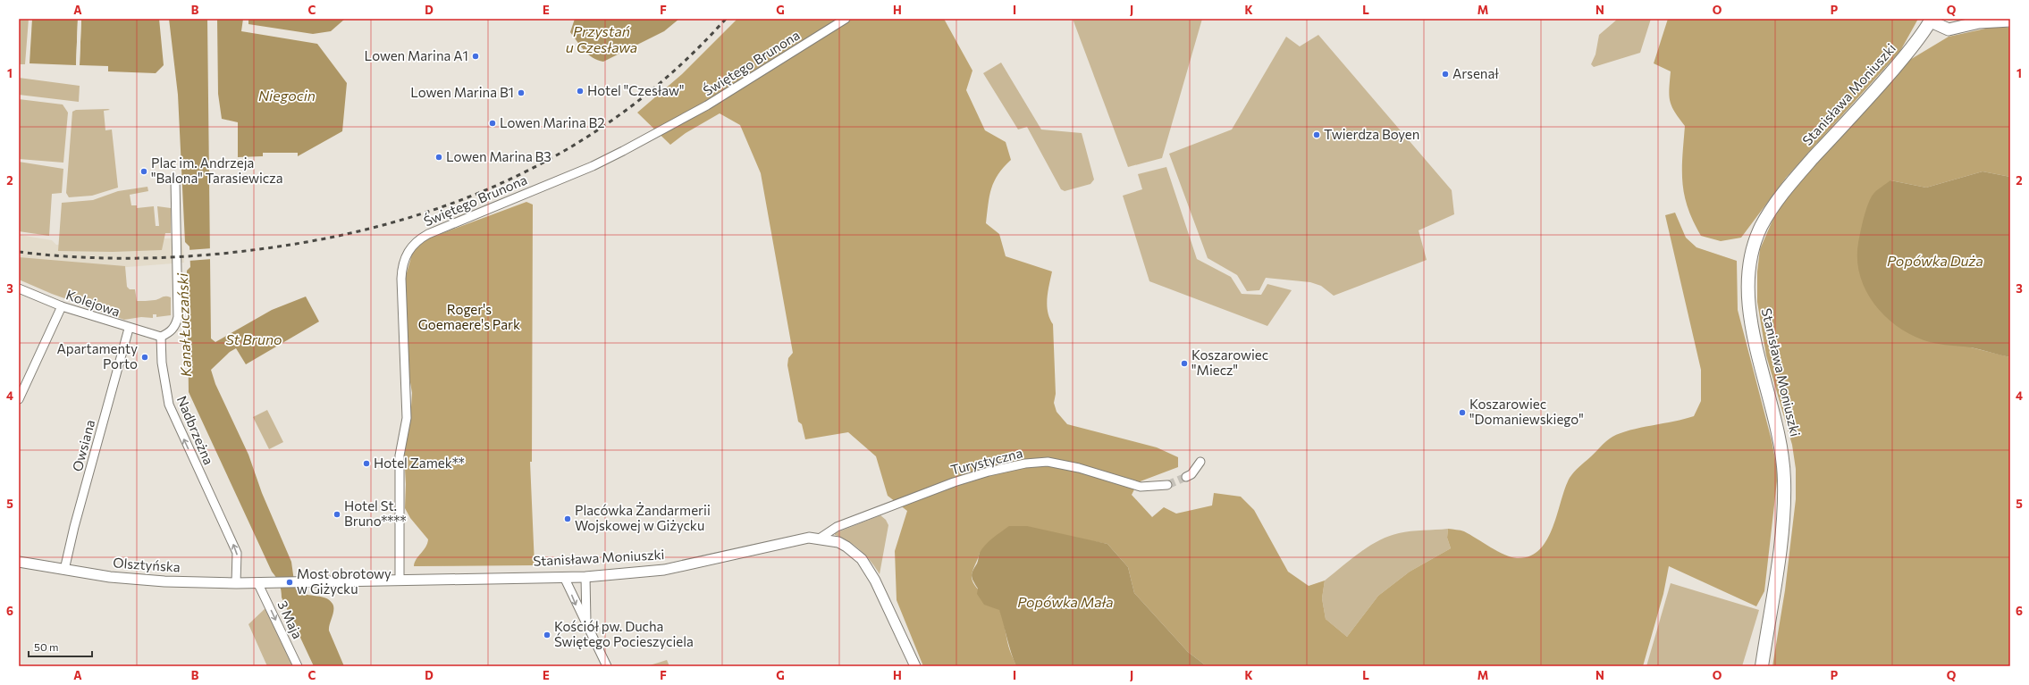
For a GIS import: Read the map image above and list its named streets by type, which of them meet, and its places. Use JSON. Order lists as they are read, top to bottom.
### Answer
{
  "streets": {
    "main road": ["Stanisława Moniuszki"],
    "street": [
      "Świętego Brunona",
      "Kolejowa",
      "Nadbrzeżna",
      "Owsiana",
      "Turystyczna",
      "Olsztyńska",
      "3 Maja"
    ]
  },
  "crossings": [
    ["Świętego Brunona", "Stanisława Moniuszki"],
    ["Stanisława Moniuszki", "Turystyczna"],
    ["Stanisława Moniuszki", "Olsztyńska"],
    ["Kolejowa", "Nadbrzeżna"],
    ["Kolejowa", "Owsiana"],
    ["Nadbrzeżna", "Olsztyńska"],
    ["Owsiana", "Olsztyńska"],
    ["Olsztyńska", "3 Maja"]
  ],
  "one_way": ["Nadbrzeżna", "3 Maja"],
  "water": [
    "Przystań u Czesława",
    "Niegocin",
    "Popówka Duża",
    "Kanał Łuczański",
    "St Bruno",
    "Popówka Mała"
  ],
  "parks": ["Roger's Goemaere's Park"],
  "places": [
    "Lowen Marina A1",
    "Arsenał",
    "Hotel \"Czesław\"",
    "Lowen Marina B1",
    "Lowen Marina B2",
    "Twierdza Boyen",
    "Lowen Marina B3",
    "Plac im. Andrzeja \"Balona\" Tarasiewicza",
    "Apartamenty Porto",
    "Koszarowiec \"Miecz\"",
    "Koszarowiec \"Domaniewskiego\"",
    "Hotel Zamek**",
    "Hotel St. Bruno****",
    "Placówka Żandarmerii Wojskowej w Giżycku",
    "Most obrotowy w Giżycku",
    "Kościół pw. Ducha Świętego Pocieszyciela"
  ],
  "scale_bar": "50 m",
  "grid": {
    "columns": [
      "A",
      "B",
      "C",
      "D",
      "E",
      "F",
      "G",
      "H",
      "I",
      "J",
      "K",
      "L",
      "M",
      "N",
      "O",
      "P",
      "Q"
    ],
    "rows": [
      "1",
      "2",
      "3",
      "4",
      "5",
      "6"
    ]
  }
}
